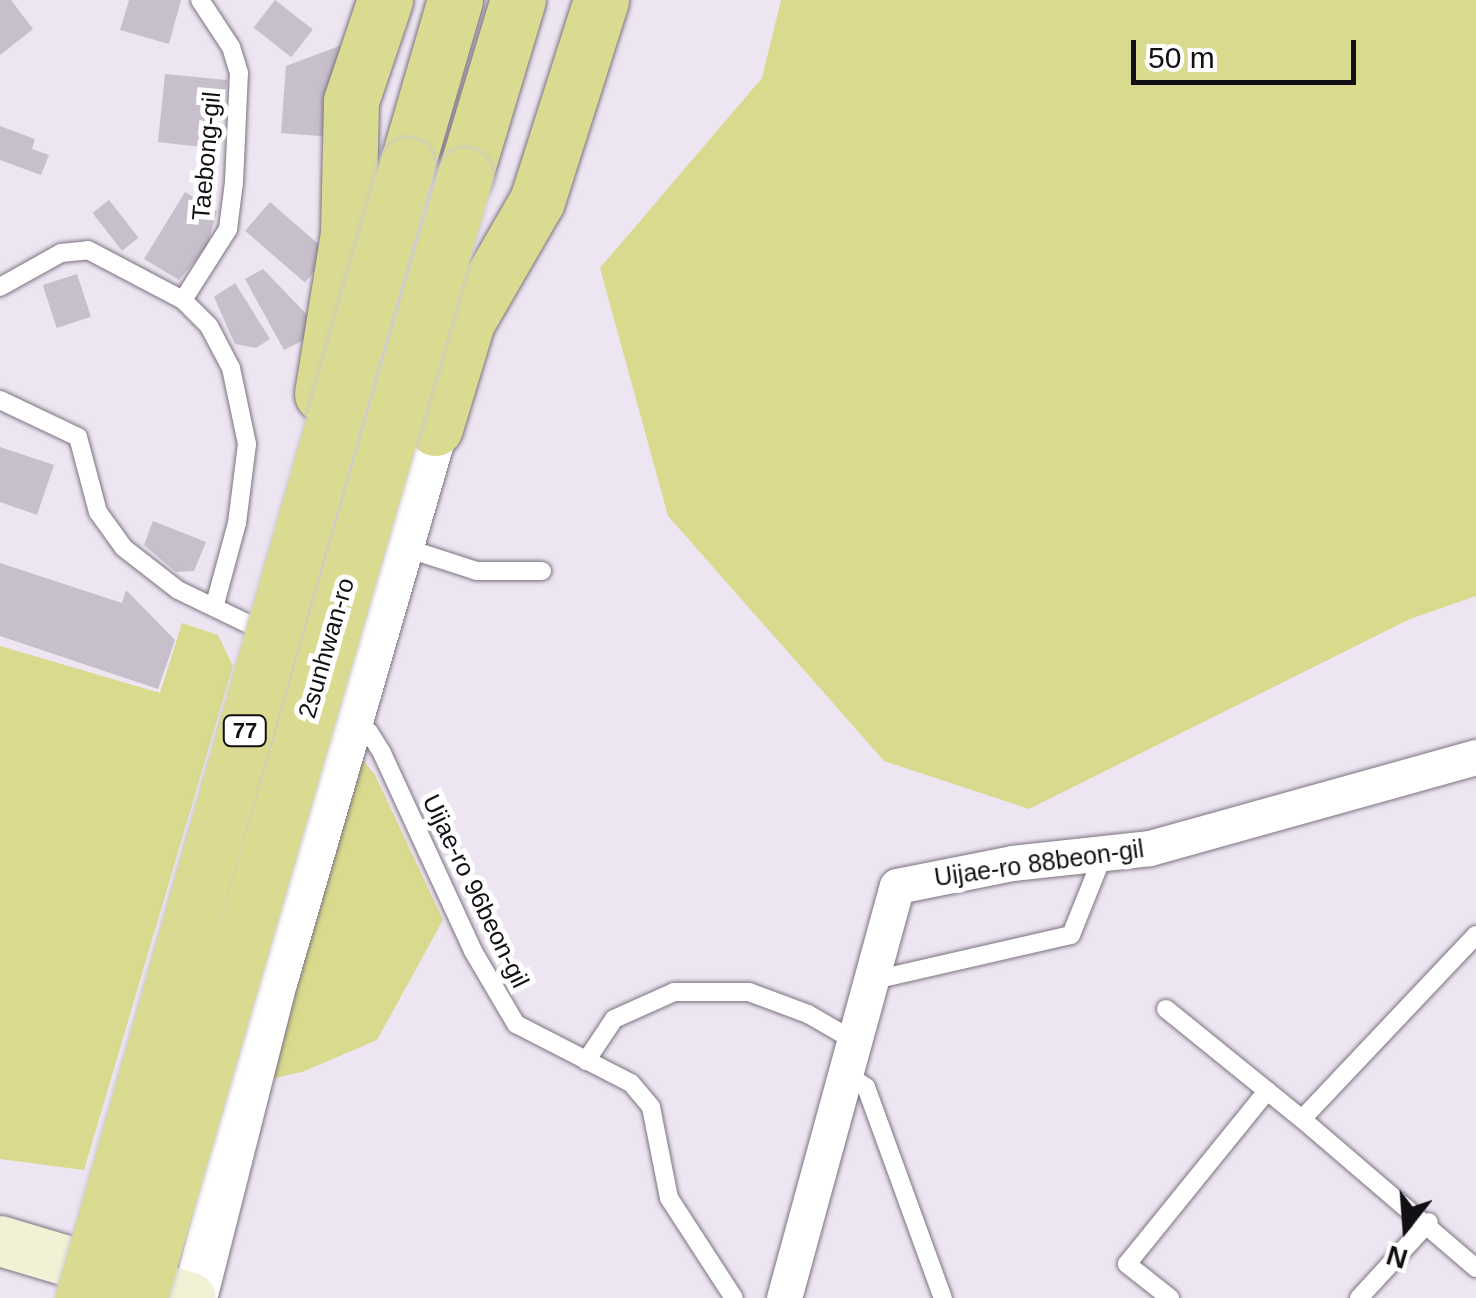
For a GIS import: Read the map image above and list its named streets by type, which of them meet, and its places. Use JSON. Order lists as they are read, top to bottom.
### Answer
{
  "streets": {
    "highway": ["2sunhwan-ro", "77"],
    "street": ["Uijae-ro 88beon-gil"],
    "lane": ["Taebong-gil", "Uijae-ro 96beon-gil"]
  },
  "scale_bar": "50 m",
  "north": "bottom"
}
